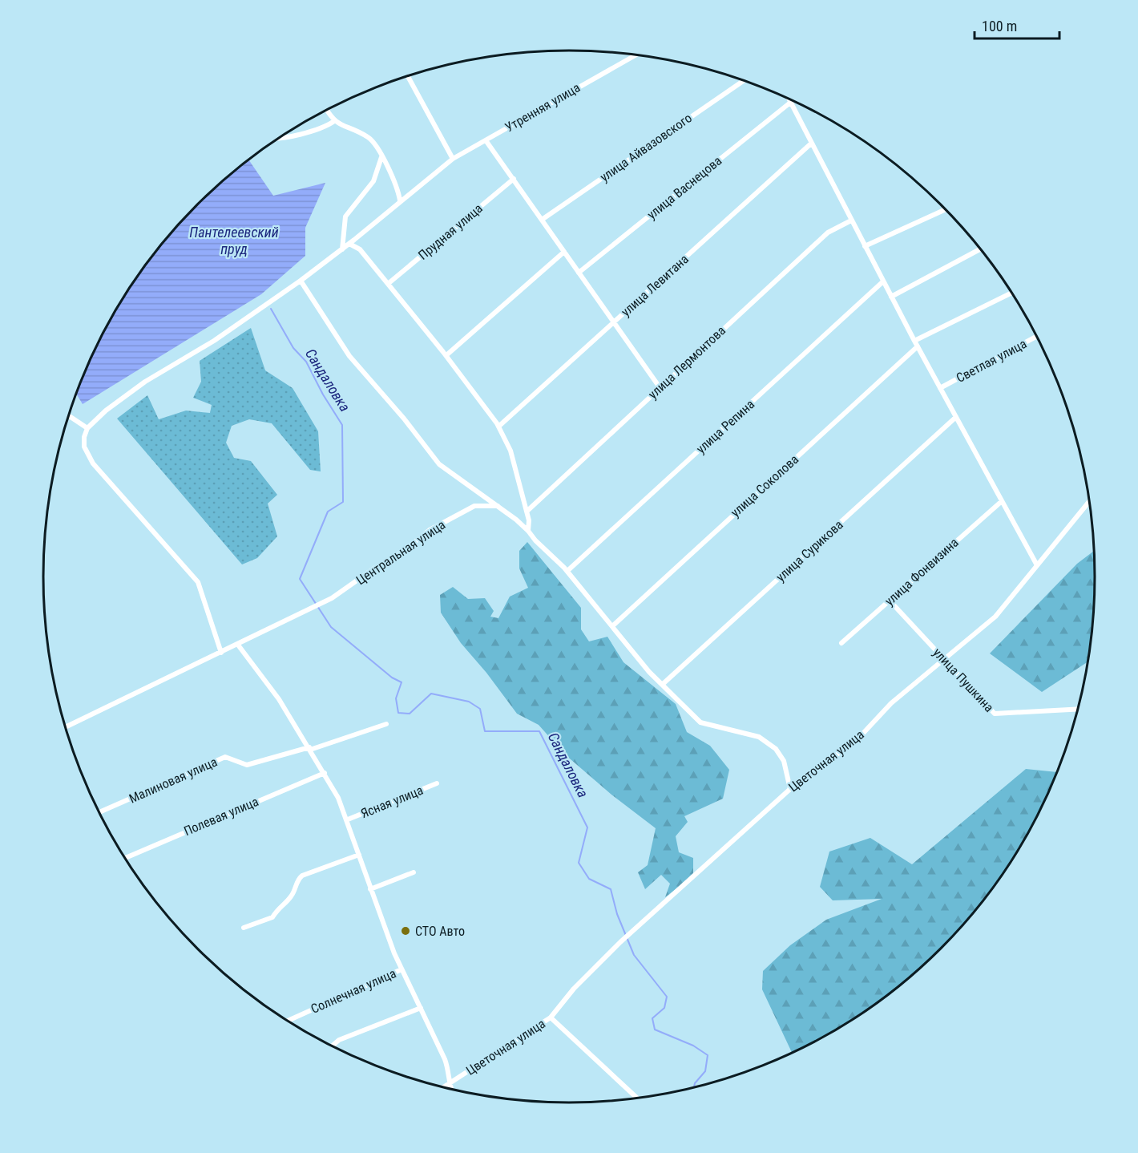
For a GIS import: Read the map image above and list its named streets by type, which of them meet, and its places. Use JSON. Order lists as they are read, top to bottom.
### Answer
{
  "streets": {
    "street": [
      "Утренняя улица",
      "улица Айвазовского",
      "улица Васнецова",
      "Прудная улица",
      "улица Левитана",
      "Светлая улица",
      "улица Лермонтова",
      "улица Репина",
      "улица Соколова",
      "улица Сурикова",
      "Центральная улица",
      "улица Фонвизина",
      "улица Пушкина",
      "Цветочная улица",
      "Малиновая улица",
      "Ясная улица",
      "Полевая улица",
      "Солнечная улица"
    ]
  },
  "crossings": [
    ["улица Фонвизина", "улица Пушкина"],
    ["улица Пушкина", "Цветочная улица"]
  ],
  "water": ["Пантелеевский пруд", "Сандаловка"],
  "places": ["СТО Авто"],
  "scale_bar": "100 m"
}
